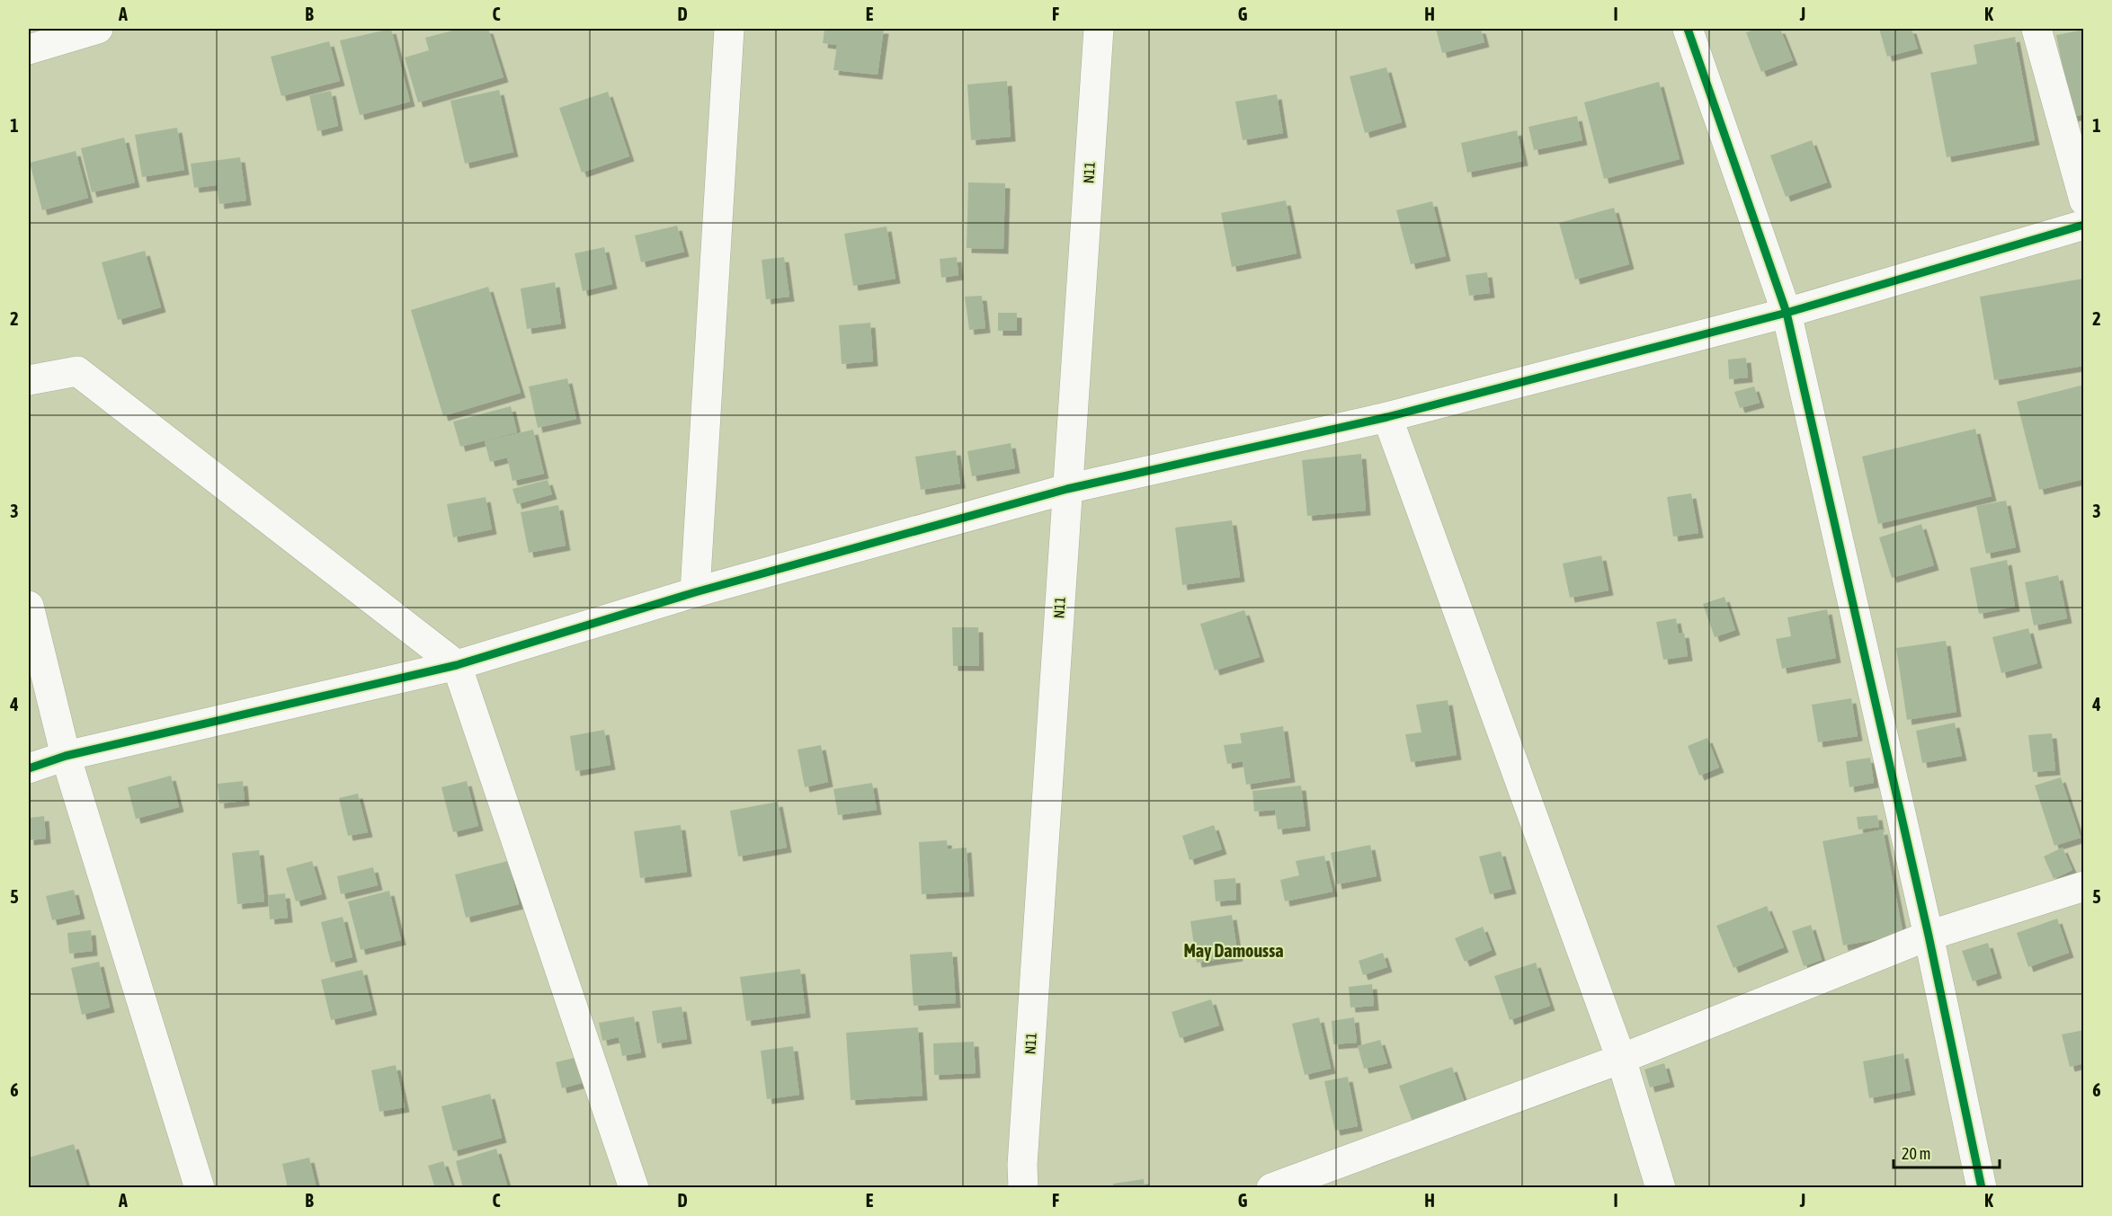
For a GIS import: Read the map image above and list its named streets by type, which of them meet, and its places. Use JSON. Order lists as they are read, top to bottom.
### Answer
{
  "streets": {
    "street": ["N11"]
  },
  "districts": ["May Damoussa"],
  "scale_bar": "20 m",
  "grid": {
    "columns": [
      "A",
      "B",
      "C",
      "D",
      "E",
      "F",
      "G",
      "H",
      "I",
      "J",
      "K"
    ],
    "rows": [
      "1",
      "2",
      "3",
      "4",
      "5",
      "6"
    ]
  }
}
